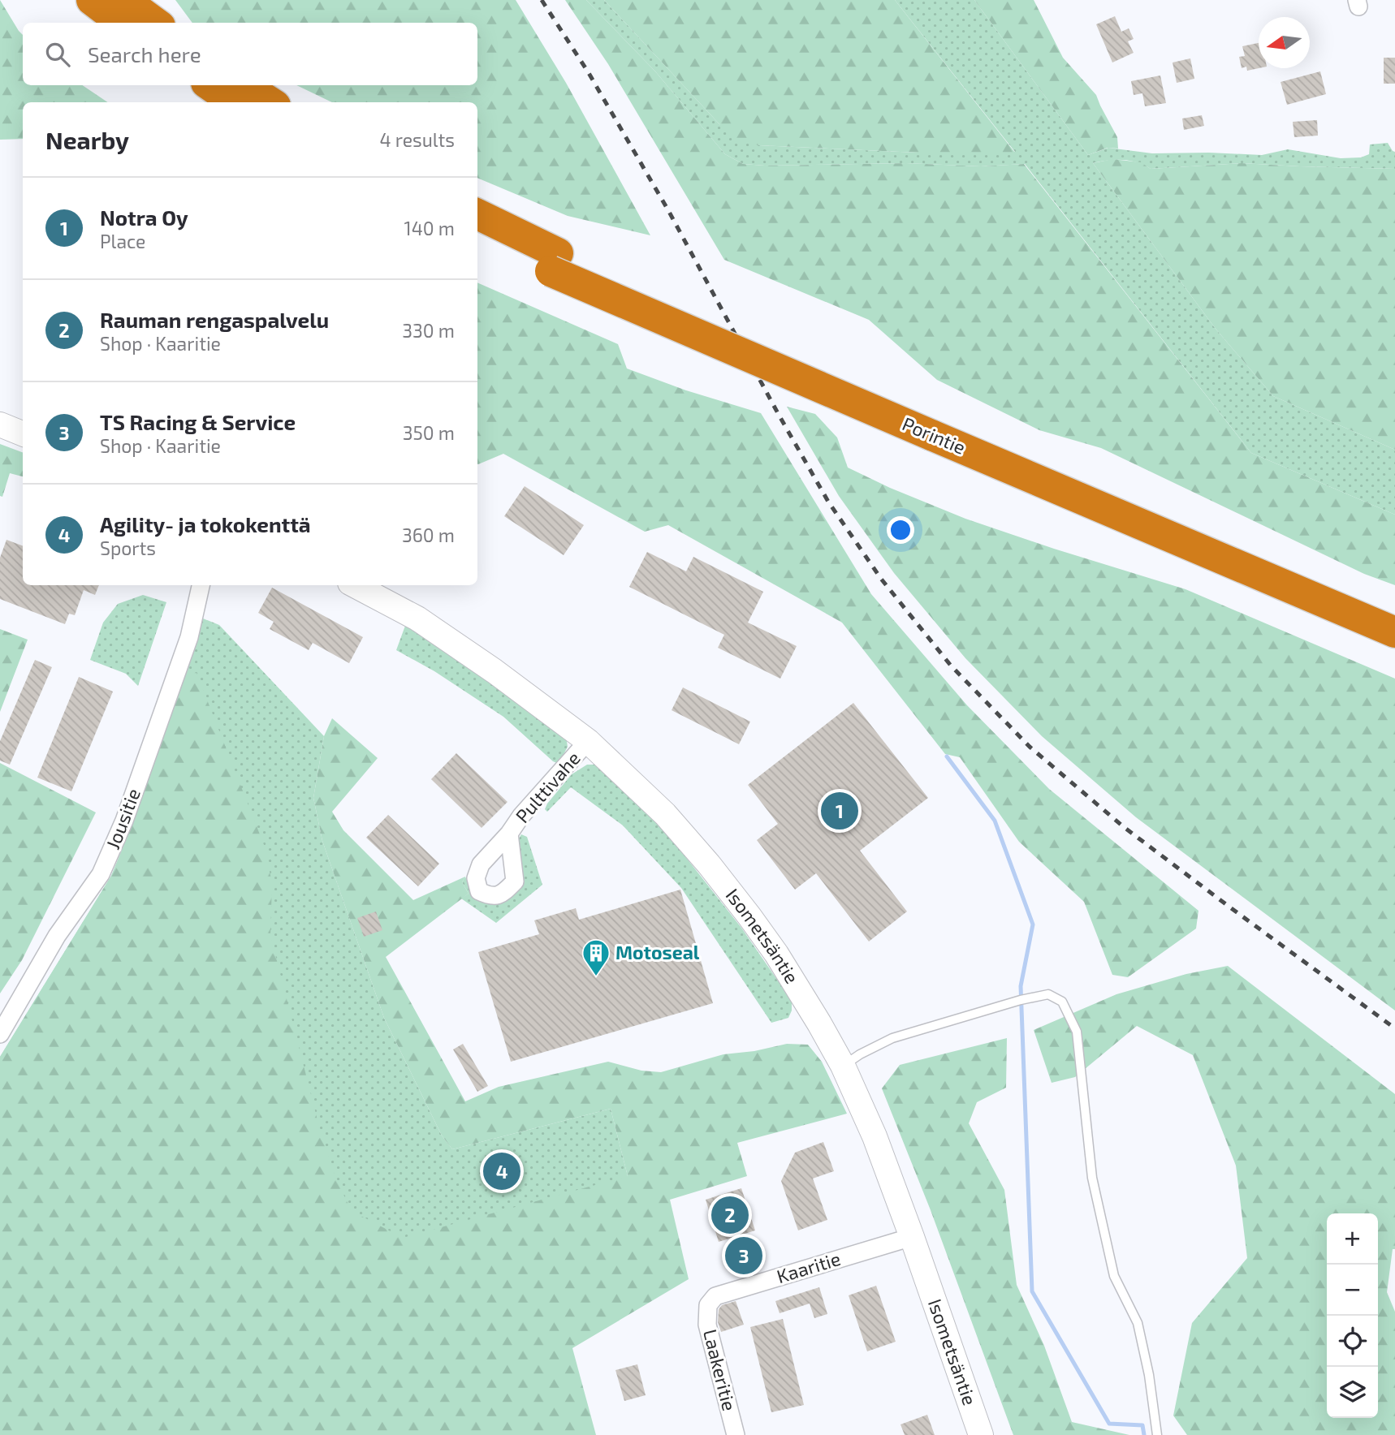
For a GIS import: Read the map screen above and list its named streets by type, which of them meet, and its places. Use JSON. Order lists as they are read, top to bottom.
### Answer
{
  "streets": {
    "highway": ["Porintie"],
    "main road": ["Isometsäntie"],
    "street": [
      "Pulttivahe",
      "Jousitie",
      "Kaaritie",
      "Laakeritie"
    ]
  },
  "crossings": [
    ["Pulttivahe", "Isometsäntie"],
    ["Isometsäntie", "Kaaritie"],
    ["Kaaritie", "Laakeritie"]
  ],
  "places": {
    "building": ["Motoseal"]
  },
  "north": "left",
  "page": {
    "search": "Search here",
    "heading": ["Nearby", "4 results"],
    "list": [
      {
        "mark": "1",
        "name": "Notra Oy",
        "note": "Place",
        "value": "140 m"
      },
      {
        "mark": "2",
        "name": "Rauman rengaspalvelu",
        "note": "Shop · Kaaritie",
        "value": "330 m"
      },
      {
        "mark": "3",
        "name": "TS Racing & Service",
        "note": "Shop · Kaaritie",
        "value": "350 m"
      },
      {
        "mark": "4",
        "name": "Agility- ja tokokenttä",
        "note": "Sports",
        "value": "360 m"
      }
    ],
    "pins": [
      "1",
      "4",
      "2",
      "3"
    ],
    "map_buttons": ["+", "−"]
  }
}
